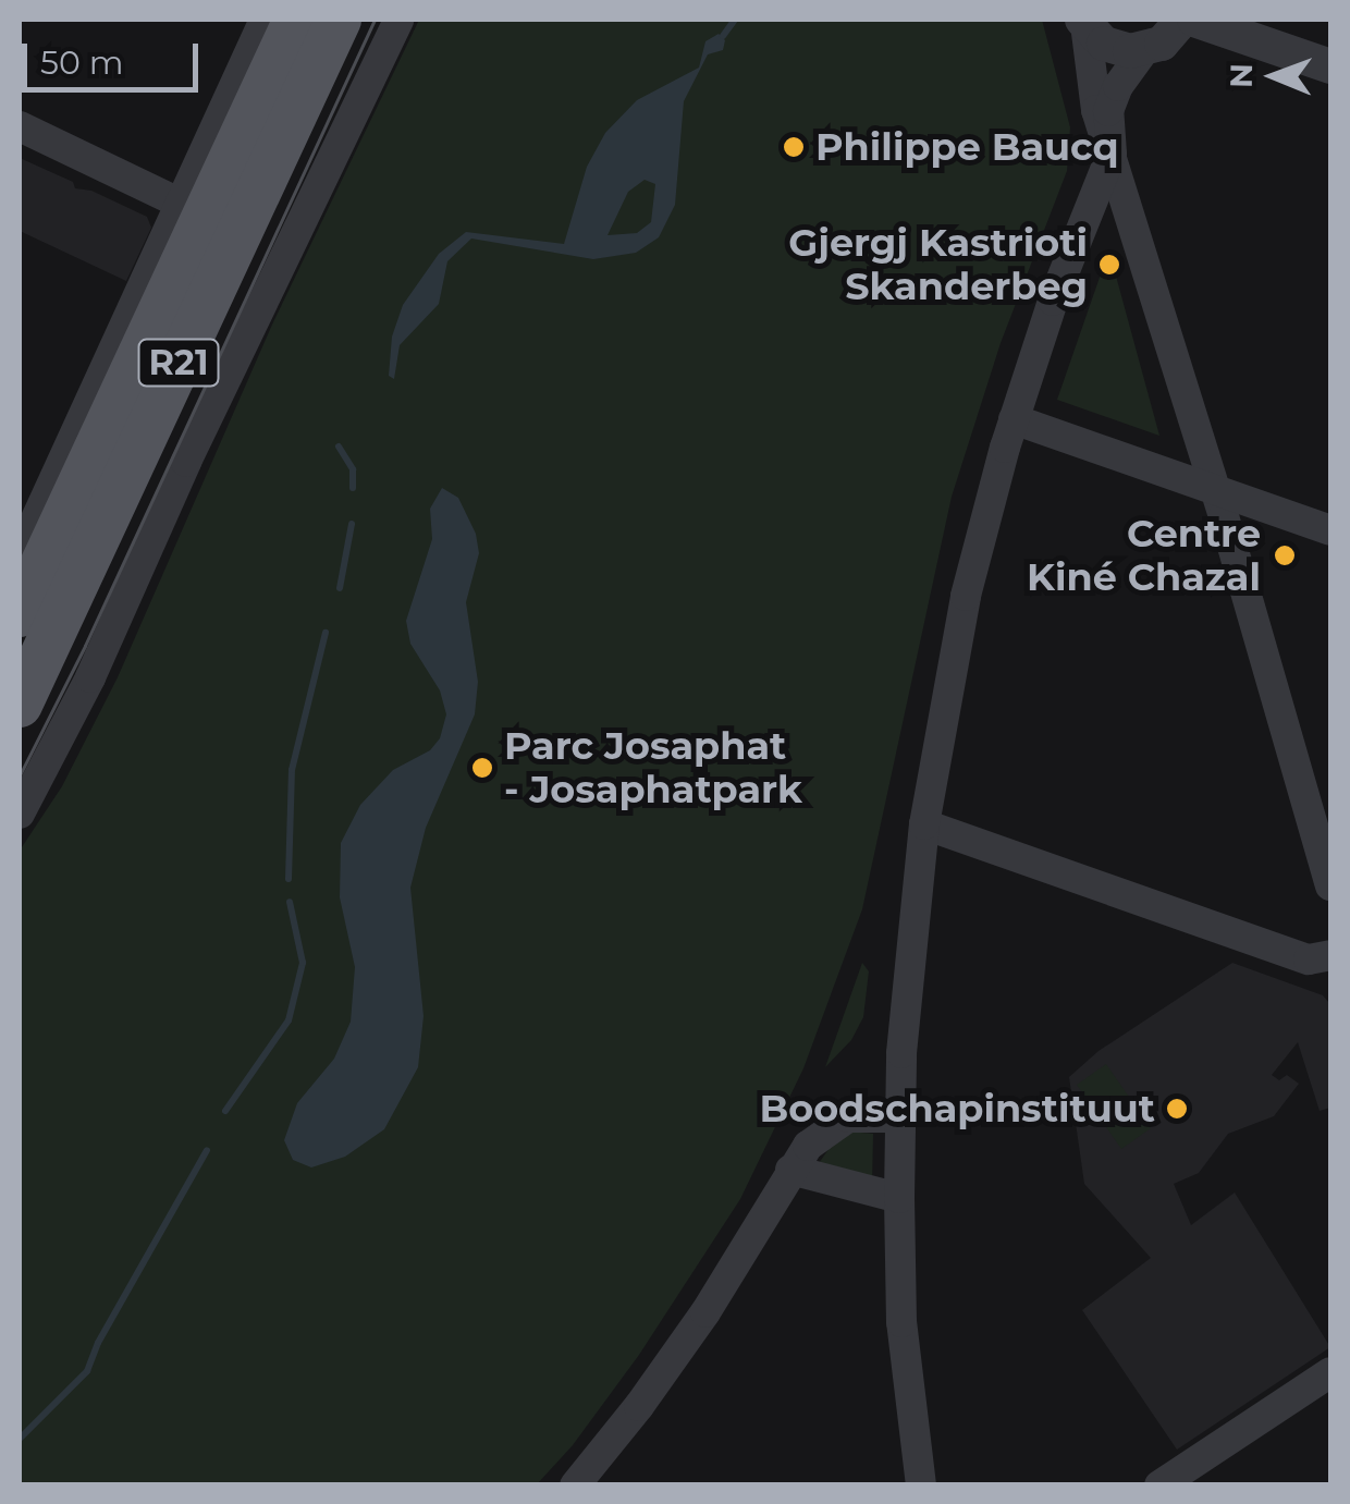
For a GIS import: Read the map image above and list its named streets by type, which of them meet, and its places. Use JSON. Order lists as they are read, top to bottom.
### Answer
{
  "streets": {
    "main road": ["R21"]
  },
  "places": [
    "Philippe Baucq",
    "Gjergj Kastrioti Skanderbeg",
    "Centre Kiné Chazal",
    "Parc Josaphat - Josaphatpark",
    "Boodschapinstituut"
  ],
  "scale_bar": "50 m",
  "north": "left"
}
